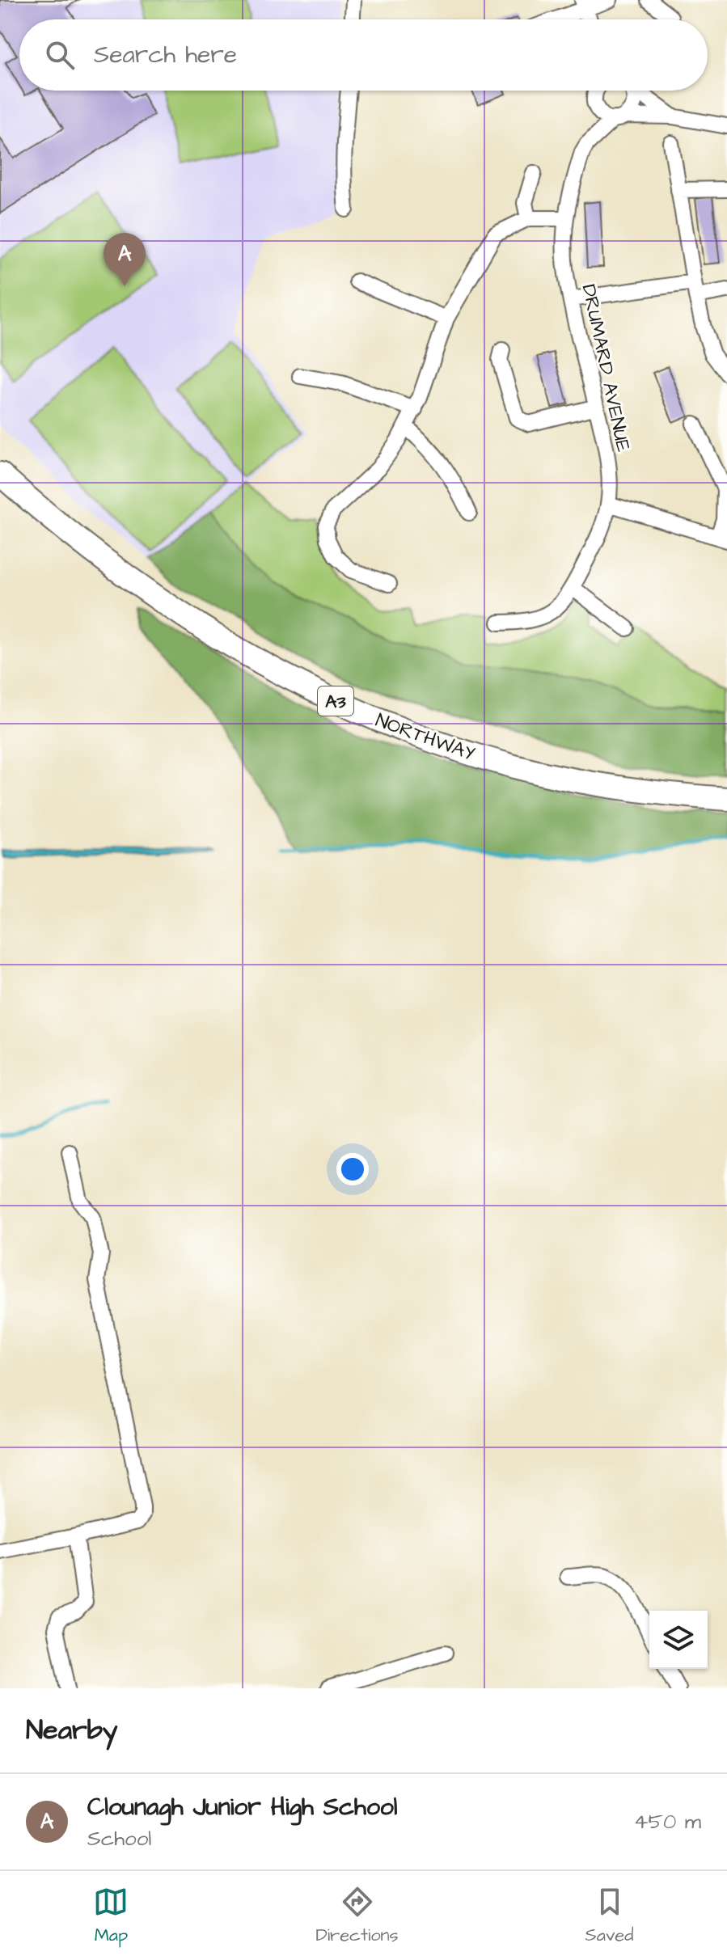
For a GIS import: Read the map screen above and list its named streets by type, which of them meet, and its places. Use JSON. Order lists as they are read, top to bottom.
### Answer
{
  "streets": {
    "highway": ["A3", "NORTHWAY"],
    "street": ["DRUMARD AVENUE"]
  },
  "page": {
    "search": "Search here",
    "pins": "A",
    "heading": "Nearby",
    "list": [
      {
        "mark": "A",
        "name": "Clounagh Junior High School",
        "note": "School",
        "value": "450 m"
      }
    ],
    "nav": ["Map", "Directions", "Saved"]
  }
}
